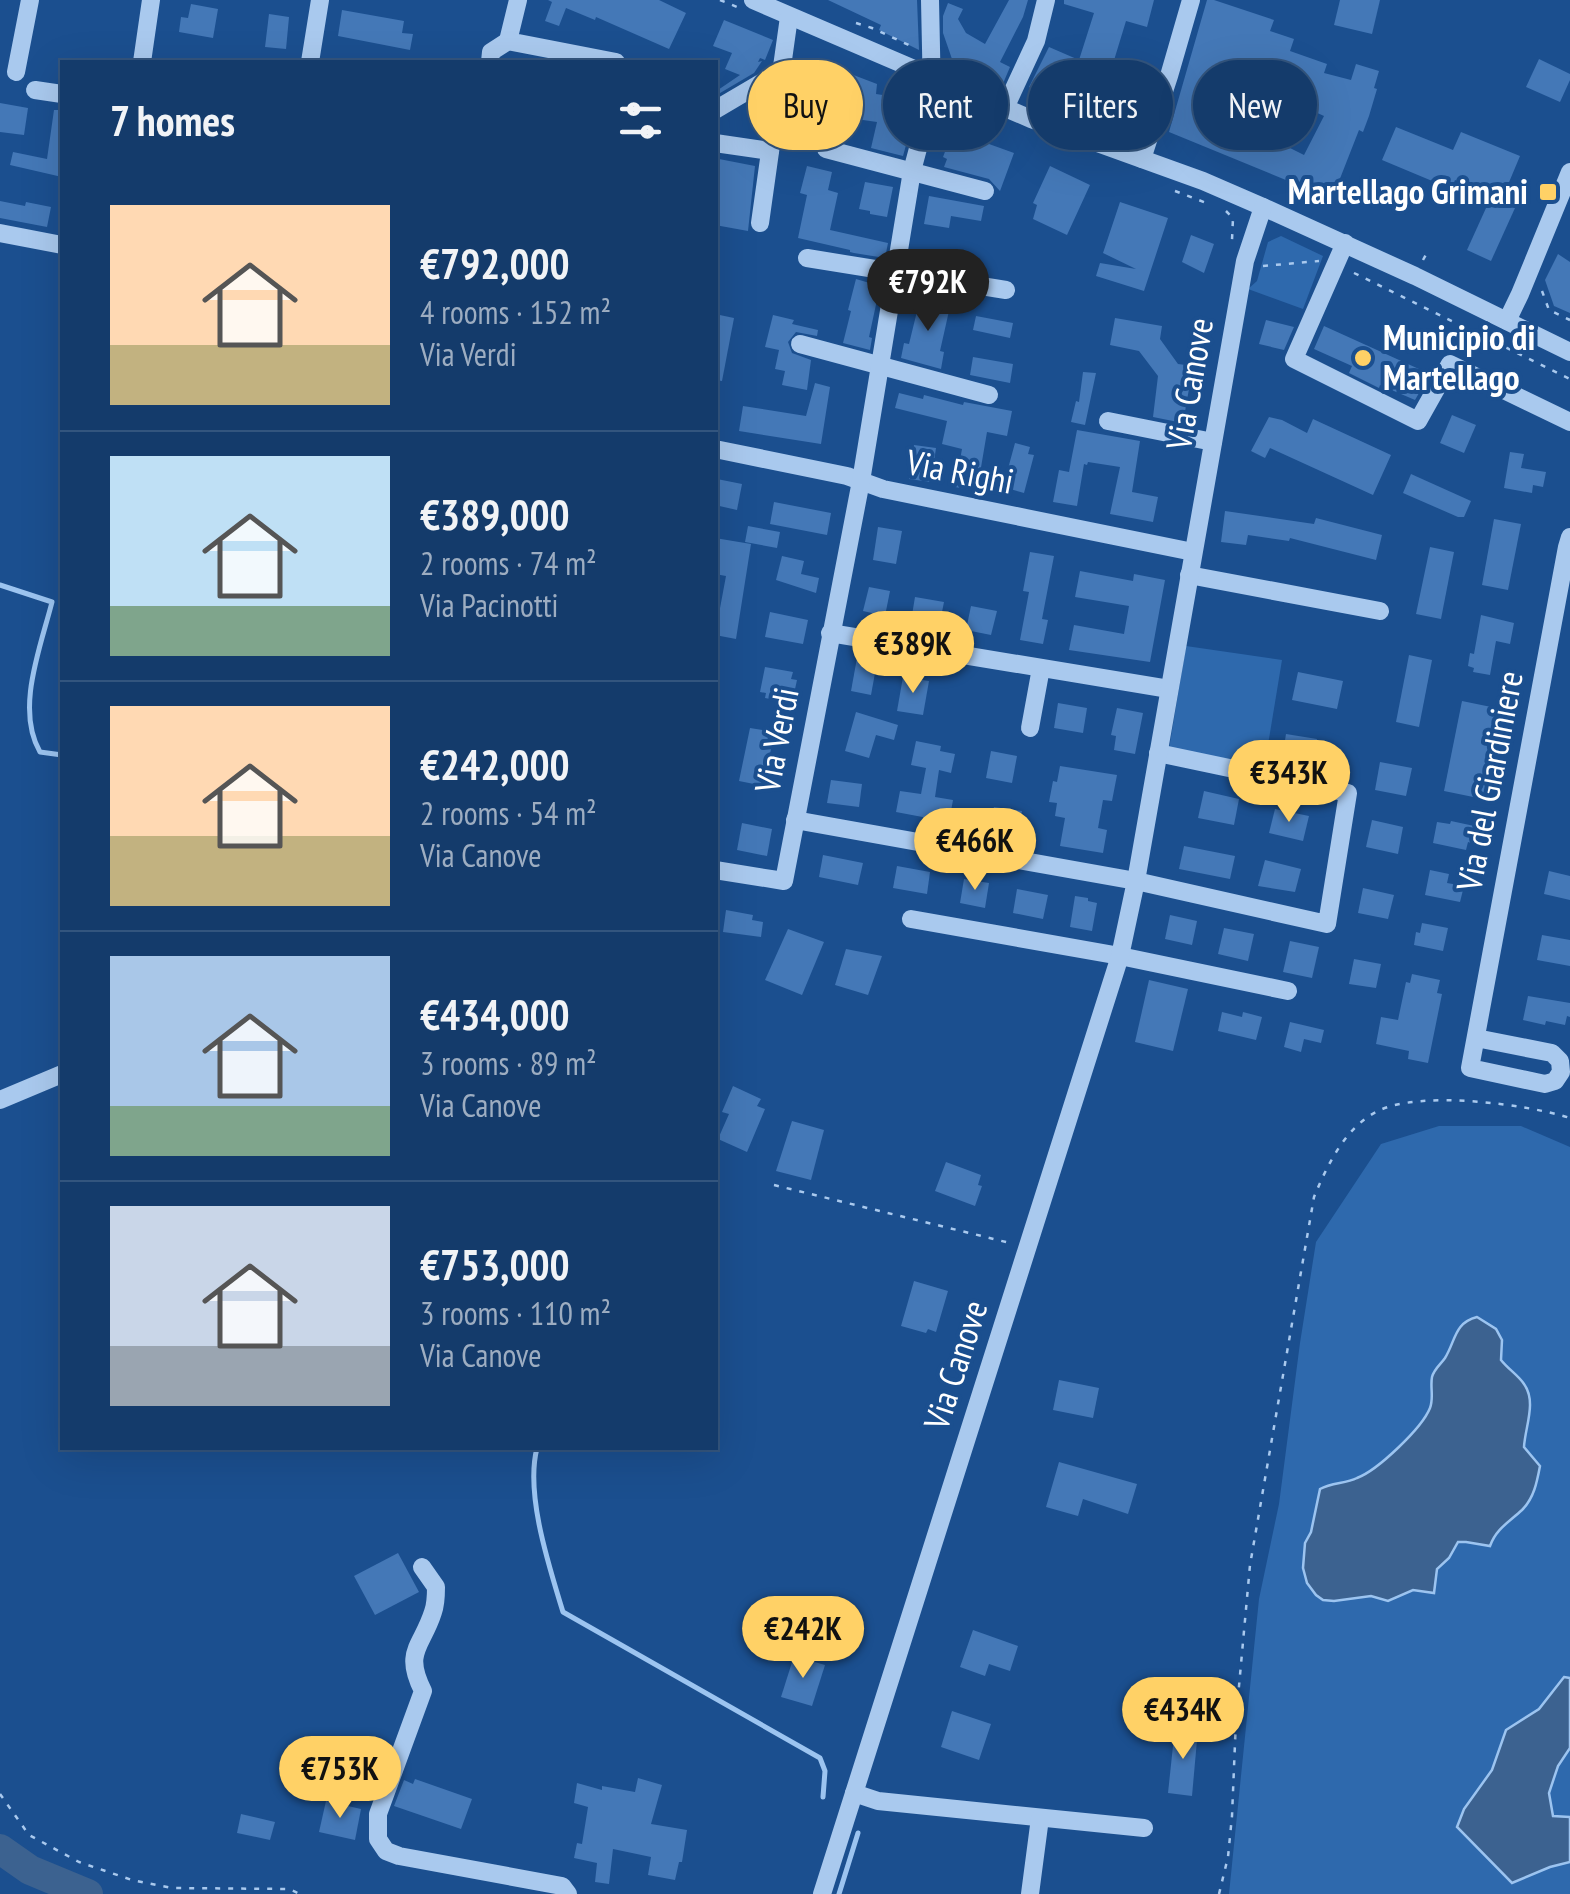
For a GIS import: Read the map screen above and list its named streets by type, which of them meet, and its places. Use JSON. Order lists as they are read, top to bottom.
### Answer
{
  "streets": {
    "street": [
      "Via Canove",
      "Via Righi",
      "Via Verdi",
      "Via del Giardiniere"
    ]
  },
  "crossings": [
    ["Via Canove", "Via Righi"],
    ["Via Righi", "Via Verdi"]
  ],
  "places": {
    "transit": ["Martellago Grimani"],
    "other": ["Municipio di Martellago"]
  },
  "page": {
    "chip": [
      "Buy",
      "Rent",
      "Filters",
      "New"
    ],
    "heading": "7 homes",
    "list": [
      {
        "name": "€792,000",
        "note": "4 rooms · 152 m² · Via Verdi"
      },
      {
        "name": "€389,000",
        "note": "2 rooms · 74 m² · Via Pacinotti"
      },
      {
        "name": "€242,000",
        "note": "2 rooms · 54 m² · Via Canove"
      },
      {
        "name": "€434,000",
        "note": "3 rooms · 89 m² · Via Canove"
      },
      {
        "name": "€753,000",
        "note": "3 rooms · 110 m² · Via Canove"
      }
    ],
    "price": [
      "€792K",
      "€389K",
      "€343K",
      "€466K",
      "€242K",
      "€434K",
      "€753K"
    ]
  }
}
